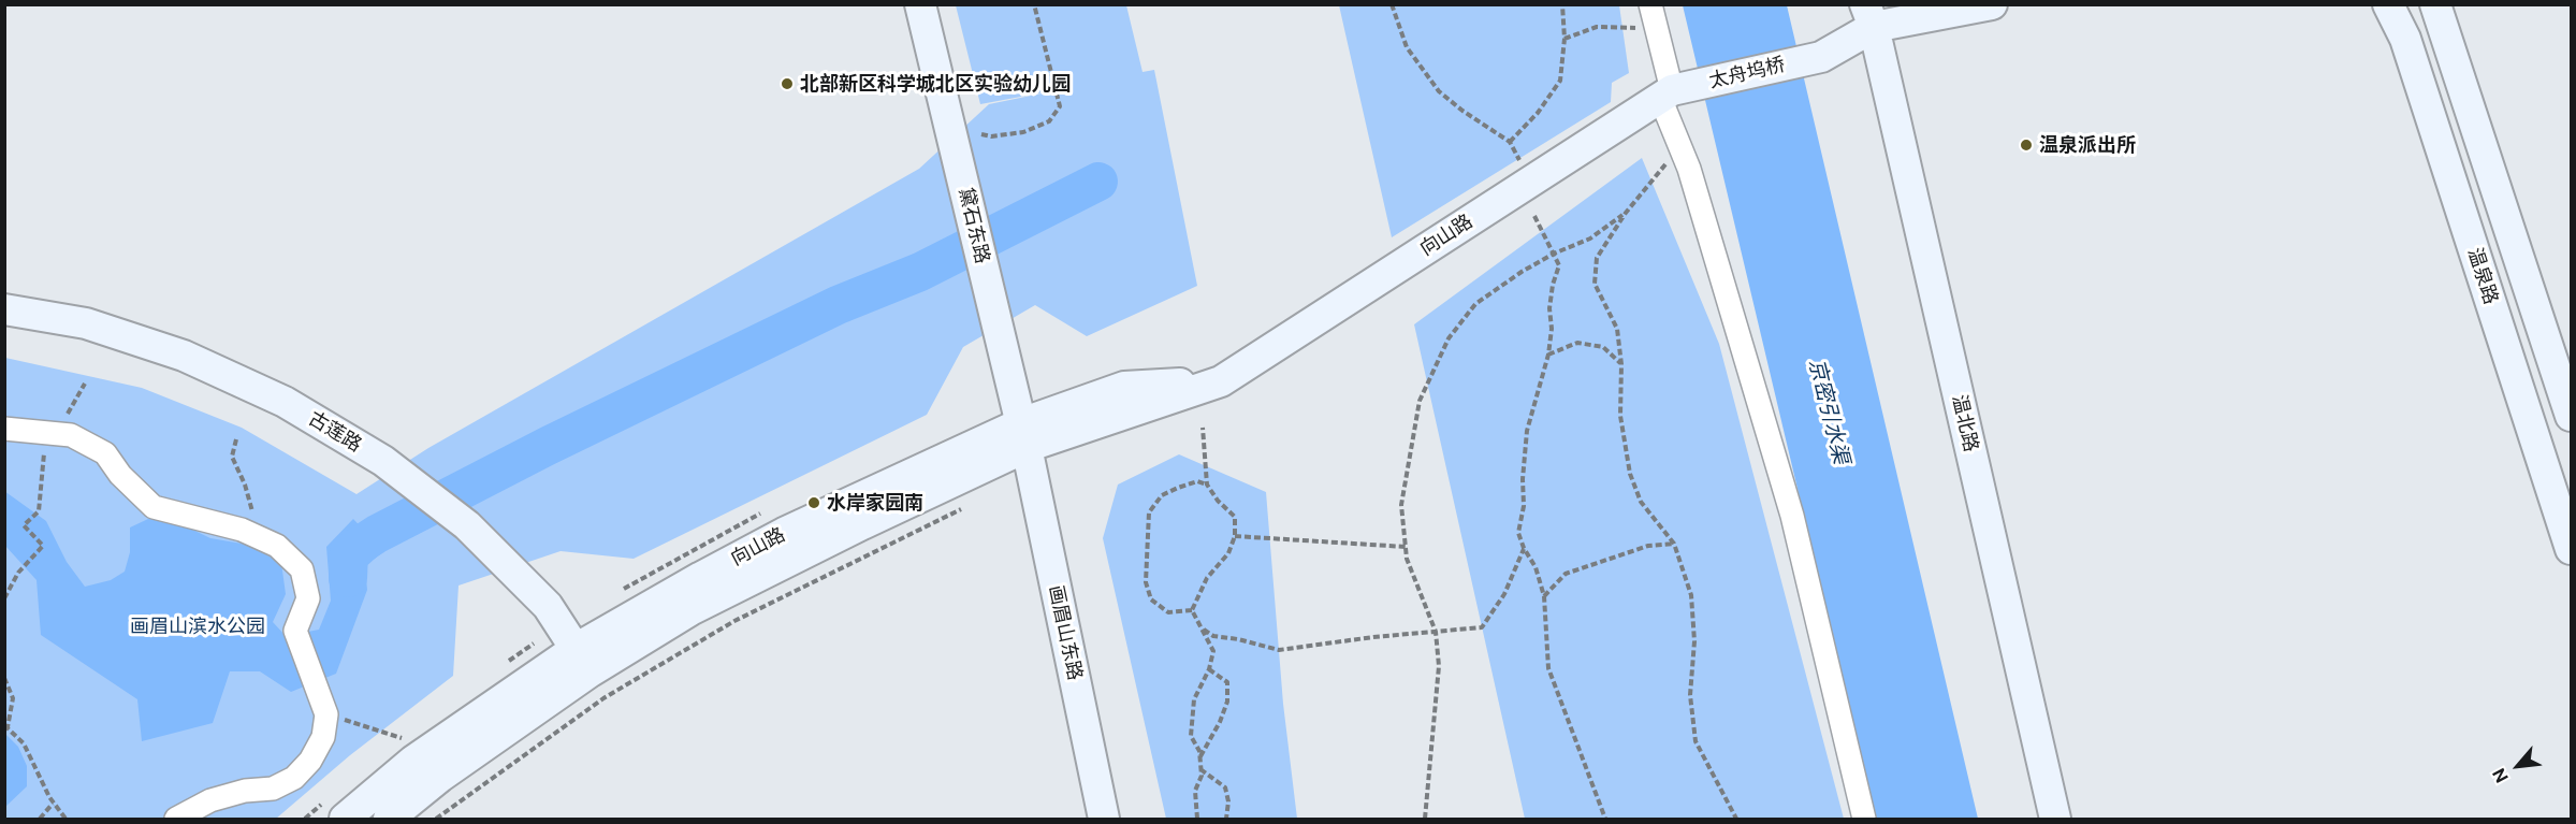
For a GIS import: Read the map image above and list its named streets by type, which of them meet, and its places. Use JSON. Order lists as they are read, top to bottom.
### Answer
{
  "streets": {
    "main road": [
      "太舟坞桥",
      "黛石东路",
      "向山路",
      "温泉路",
      "温北路",
      "古莲路",
      "画眉山东路"
    ]
  },
  "crossings": [
    ["太舟坞桥", "向山路"],
    ["太舟坞桥", "温北路"],
    ["黛石东路", "向山路"],
    ["黛石东路", "画眉山东路"],
    ["向山路", "古莲路"],
    ["向山路", "画眉山东路"]
  ],
  "water": ["京密引水渠"],
  "parks": ["画眉山滨水公园"],
  "places": ["北部新区科学城北区实验幼儿园", "温泉派出所", "水岸家园南"],
  "north": "bottom left"
}
